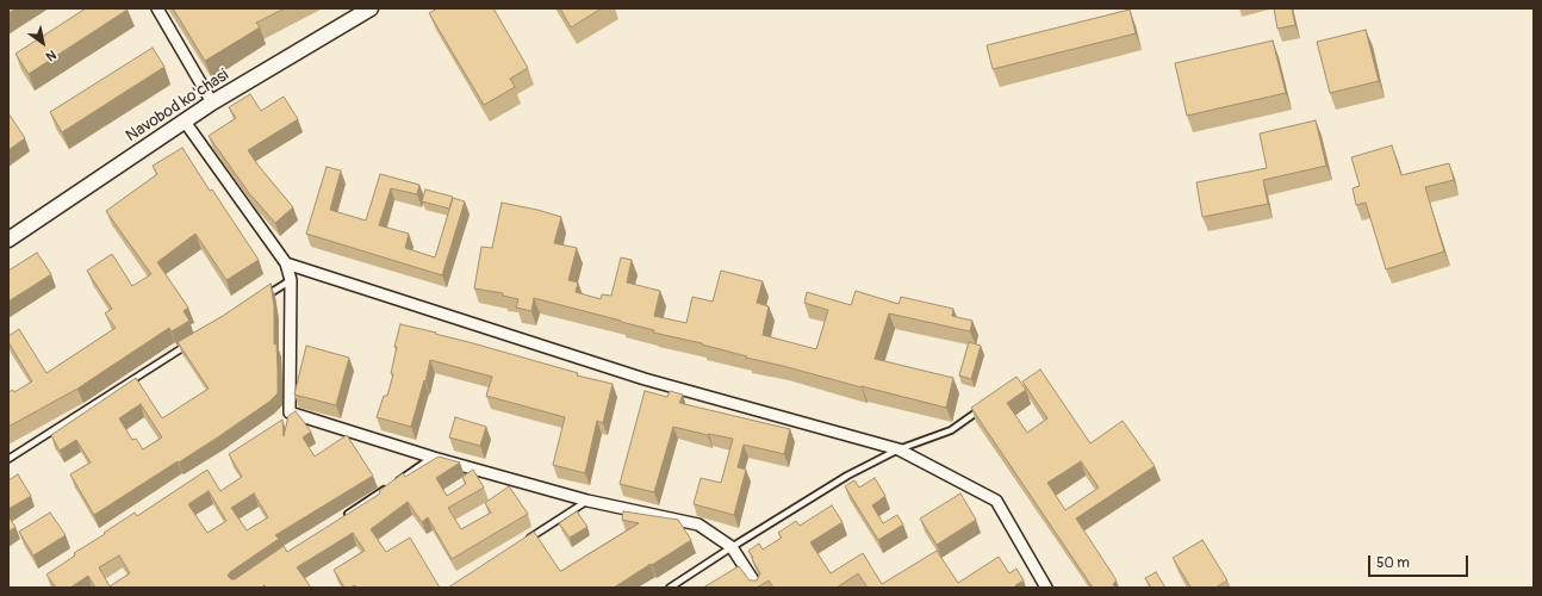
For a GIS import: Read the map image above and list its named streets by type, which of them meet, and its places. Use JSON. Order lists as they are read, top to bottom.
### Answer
{
  "streets": {
    "street": ["Navobod ko'chasi"]
  },
  "scale_bar": "50 m",
  "north": "bottom right"
}
